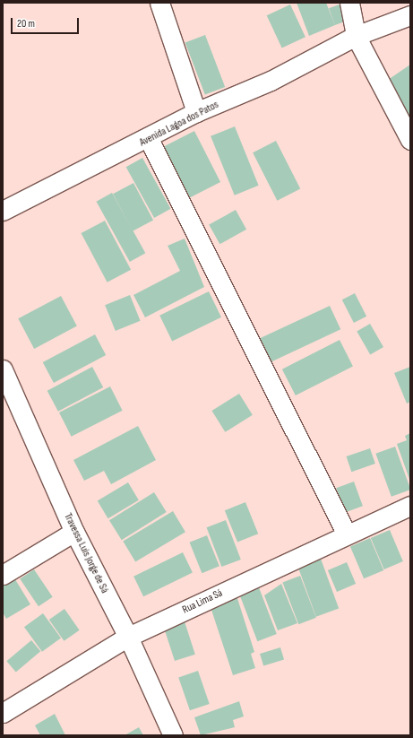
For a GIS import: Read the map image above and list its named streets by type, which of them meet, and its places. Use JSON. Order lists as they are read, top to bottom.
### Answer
{
  "streets": {
    "street": ["Avenida Lagoa dos Patos", "Travessa Luis Jorge de Sá", "Rua Lima Sá"]
  },
  "crossings": [
    ["Travessa Luis Jorge de Sá", "Rua Lima Sá"]
  ],
  "scale_bar": "20 m"
}
